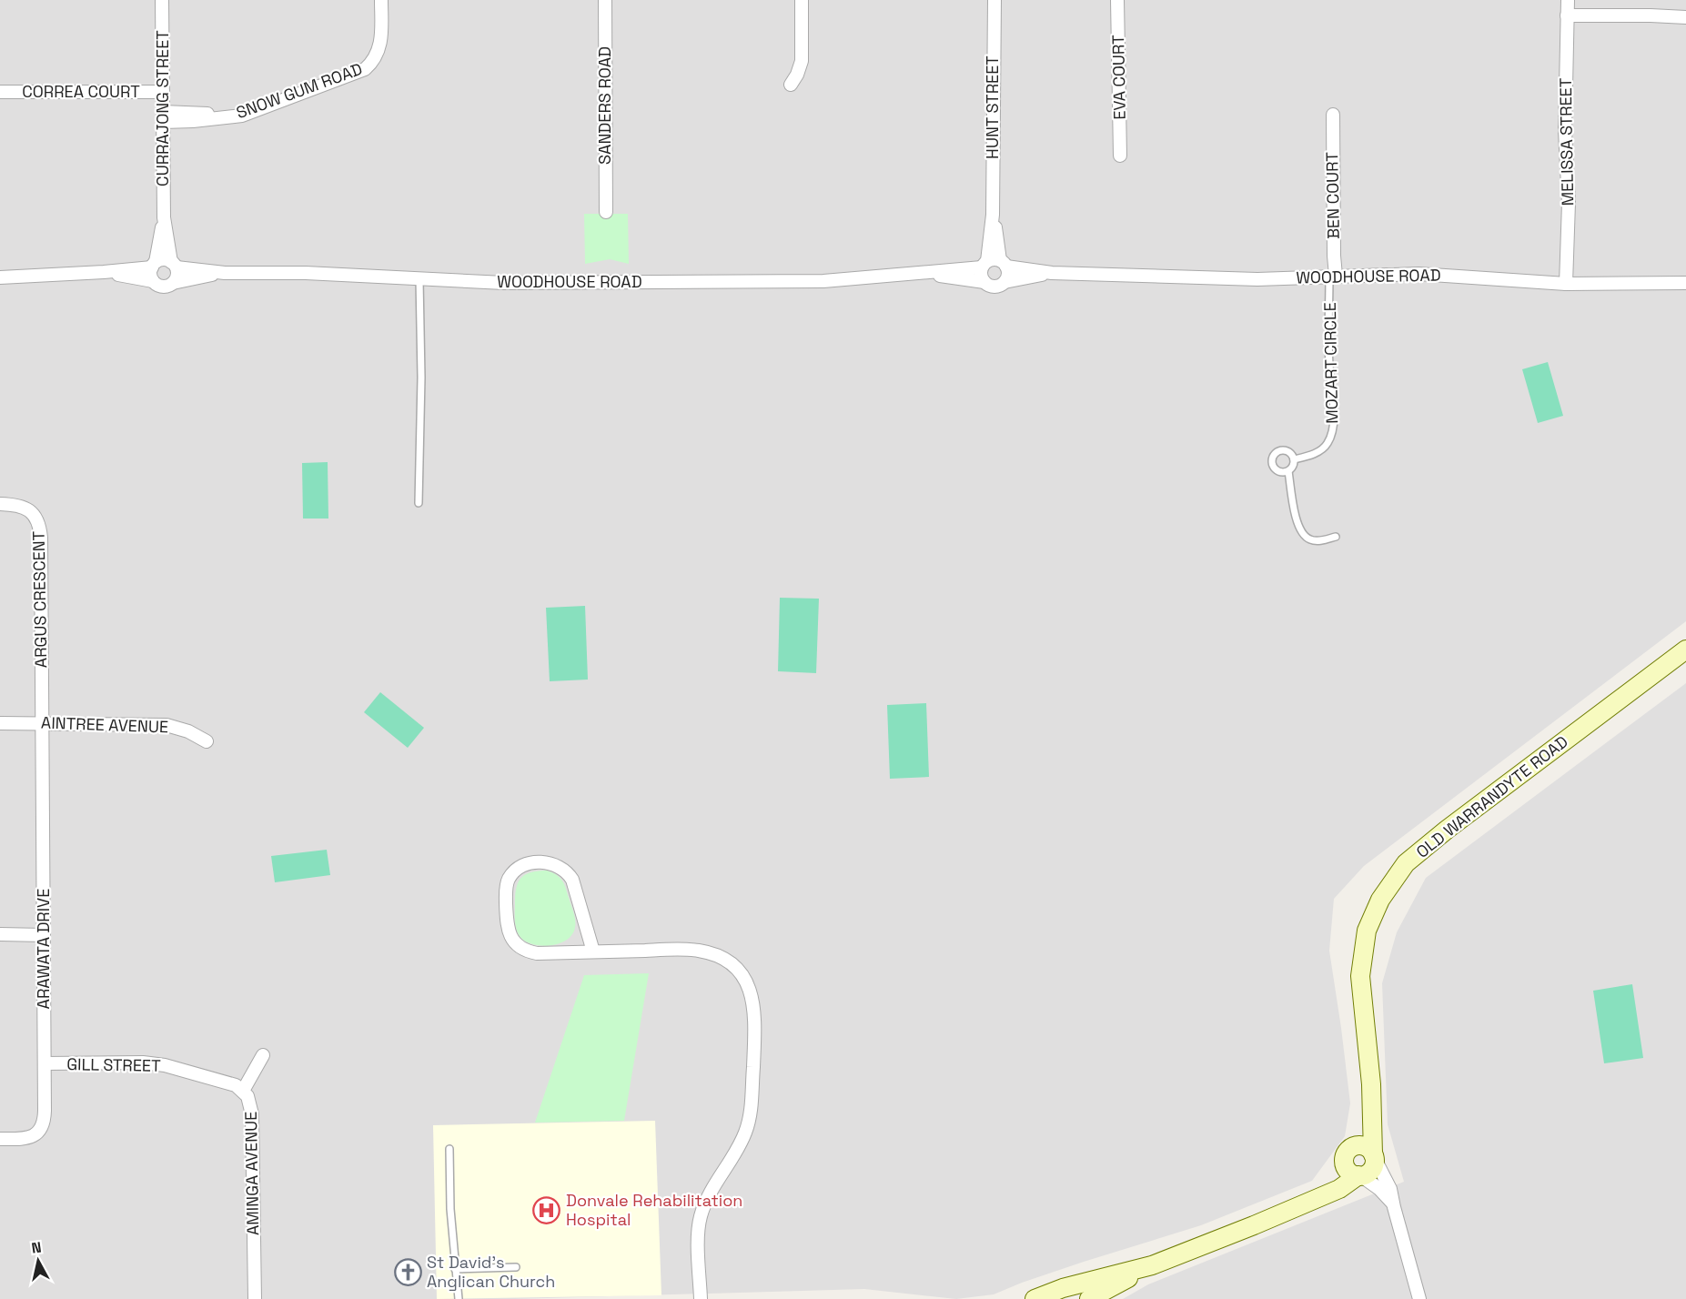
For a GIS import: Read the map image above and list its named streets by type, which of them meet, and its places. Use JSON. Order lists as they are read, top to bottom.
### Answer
{
  "streets": {
    "main road": ["OLD WARRANDYTE ROAD"],
    "street": [
      "EVA COURT",
      "SNOW GUM ROAD",
      "CORREA COURT",
      "SANDERS ROAD",
      "HUNT STREET",
      "CURRAJONG STREET",
      "MELISSA STREET",
      "BEN COURT",
      "WOODHOUSE ROAD",
      "ARGUS CRESCENT",
      "AINTREE AVENUE",
      "ARAWATA DRIVE",
      "GILL STREET",
      "AMINGA AVENUE"
    ],
    "lane": ["MOZART CIRCLE"]
  },
  "crossings": [
    ["SNOW GUM ROAD", "CURRAJONG STREET"],
    ["CORREA COURT", "CURRAJONG STREET"],
    ["HUNT STREET", "WOODHOUSE ROAD"],
    ["CURRAJONG STREET", "WOODHOUSE ROAD"],
    ["MELISSA STREET", "WOODHOUSE ROAD"],
    ["BEN COURT", "WOODHOUSE ROAD"],
    ["BEN COURT", "MOZART CIRCLE"],
    ["WOODHOUSE ROAD", "MOZART CIRCLE"],
    ["ARGUS CRESCENT", "AINTREE AVENUE"],
    ["ARGUS CRESCENT", "ARAWATA DRIVE"],
    ["AINTREE AVENUE", "ARAWATA DRIVE"],
    ["ARAWATA DRIVE", "GILL STREET"],
    ["GILL STREET", "AMINGA AVENUE"]
  ],
  "places": {
    "hospital": ["Donvale Rehabilitation Hospital"],
    "church": ["St David's Anglican Church"]
  },
  "north": "top"
}
